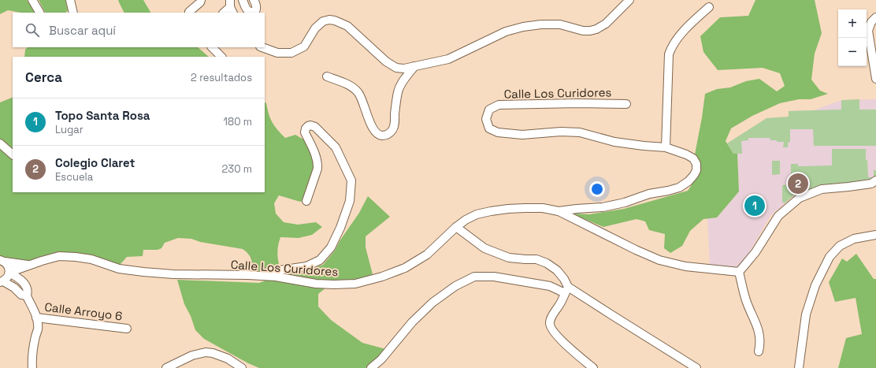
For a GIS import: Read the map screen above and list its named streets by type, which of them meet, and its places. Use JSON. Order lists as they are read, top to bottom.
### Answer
{
  "streets": {
    "street": ["Calle Los Curidores", "Calle Arroyo 6"]
  },
  "page": {
    "map_buttons": ["+", "−"],
    "search": "Buscar aquí",
    "heading": ["Cerca", "2 resultados"],
    "list": [
      {
        "mark": "1",
        "name": "Topo Santa Rosa",
        "note": "Lugar",
        "value": "180 m"
      },
      {
        "mark": "2",
        "name": "Colegio Claret",
        "note": "Escuela",
        "value": "230 m"
      }
    ],
    "pins": ["2", "1"]
  }
}
